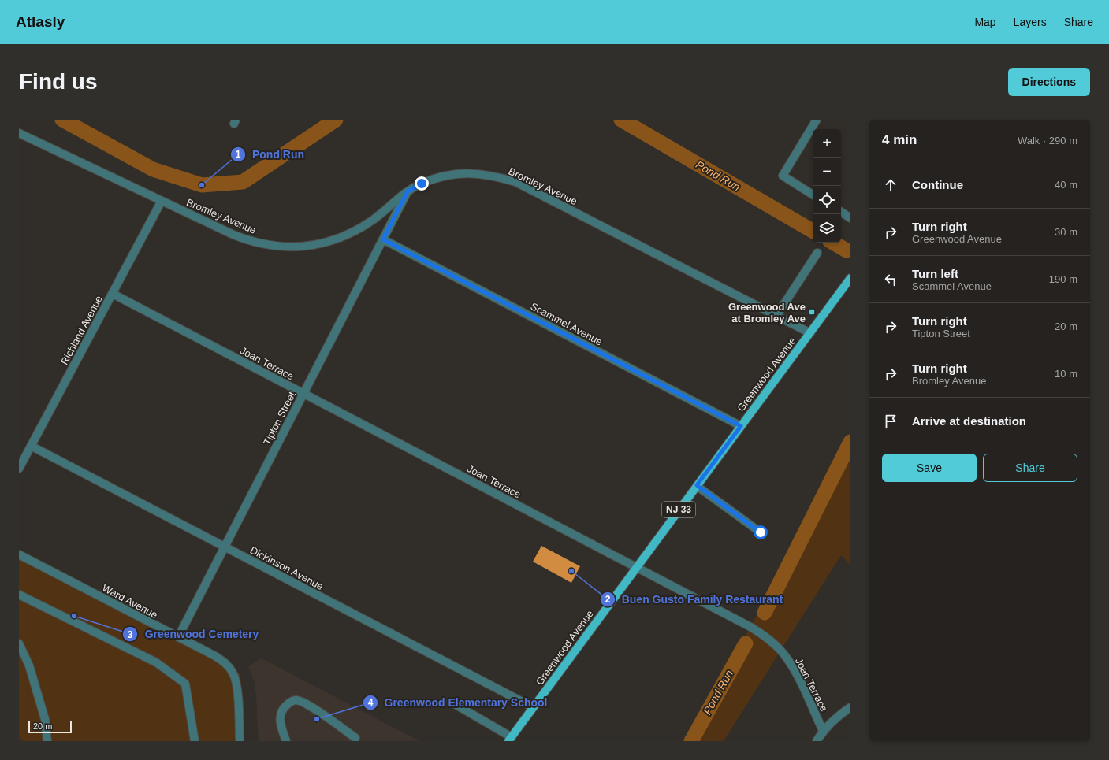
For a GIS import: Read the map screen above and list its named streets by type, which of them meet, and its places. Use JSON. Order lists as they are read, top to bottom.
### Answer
{
  "streets": {
    "main road": ["Greenwood Avenue", "NJ 33"],
    "street": [
      "Bromley Avenue",
      "Scammel Avenue",
      "Richland Avenue",
      "Joan Terrace",
      "Tipton Street",
      "Dickinson Avenue",
      "Ward Avenue"
    ]
  },
  "crossings": [
    ["Bromley Avenue", "Richland Avenue"],
    ["Bromley Avenue", "Greenwood Avenue"],
    ["Bromley Avenue", "Tipton Street"],
    ["Scammel Avenue", "Greenwood Avenue"],
    ["Scammel Avenue", "Tipton Street"],
    ["Richland Avenue", "Joan Terrace"],
    ["Richland Avenue", "Dickinson Avenue"],
    ["Joan Terrace", "Greenwood Avenue"],
    ["Joan Terrace", "Tipton Street"],
    ["Greenwood Avenue", "Dickinson Avenue"],
    ["Tipton Street", "Dickinson Avenue"],
    ["Tipton Street", "Ward Avenue"]
  ],
  "water": ["Pond Run"],
  "places": {
    "other": [
      "Pond Run",
      "Buen Gusto Family Restaurant",
      "Greenwood Cemetery",
      "Greenwood Elementary School"
    ],
    "transit": ["Greenwood Ave at Bromley Ave"]
  },
  "scale_bar": "20 m",
  "page": {
    "header": "Atlasly",
    "nav": ["Map", "Layers", "Share"],
    "buttons": [
      "Directions",
      ["Save", "Share"]
    ],
    "title": "Find us",
    "heading": ["4 min", "Walk · 290 m"],
    "map_buttons": ["+", "−"],
    "list": [
      ["Continue", "40 m"],
      ["Turn right", "Greenwood Avenue", "30 m"],
      ["Turn left", "Scammel Avenue", "190 m"],
      ["Turn right", "Tipton Street", "20 m"],
      ["Turn right", "Bromley Avenue", "10 m"],
      "Arrive at destination"
    ],
    "scale": "20 m"
  }
}
